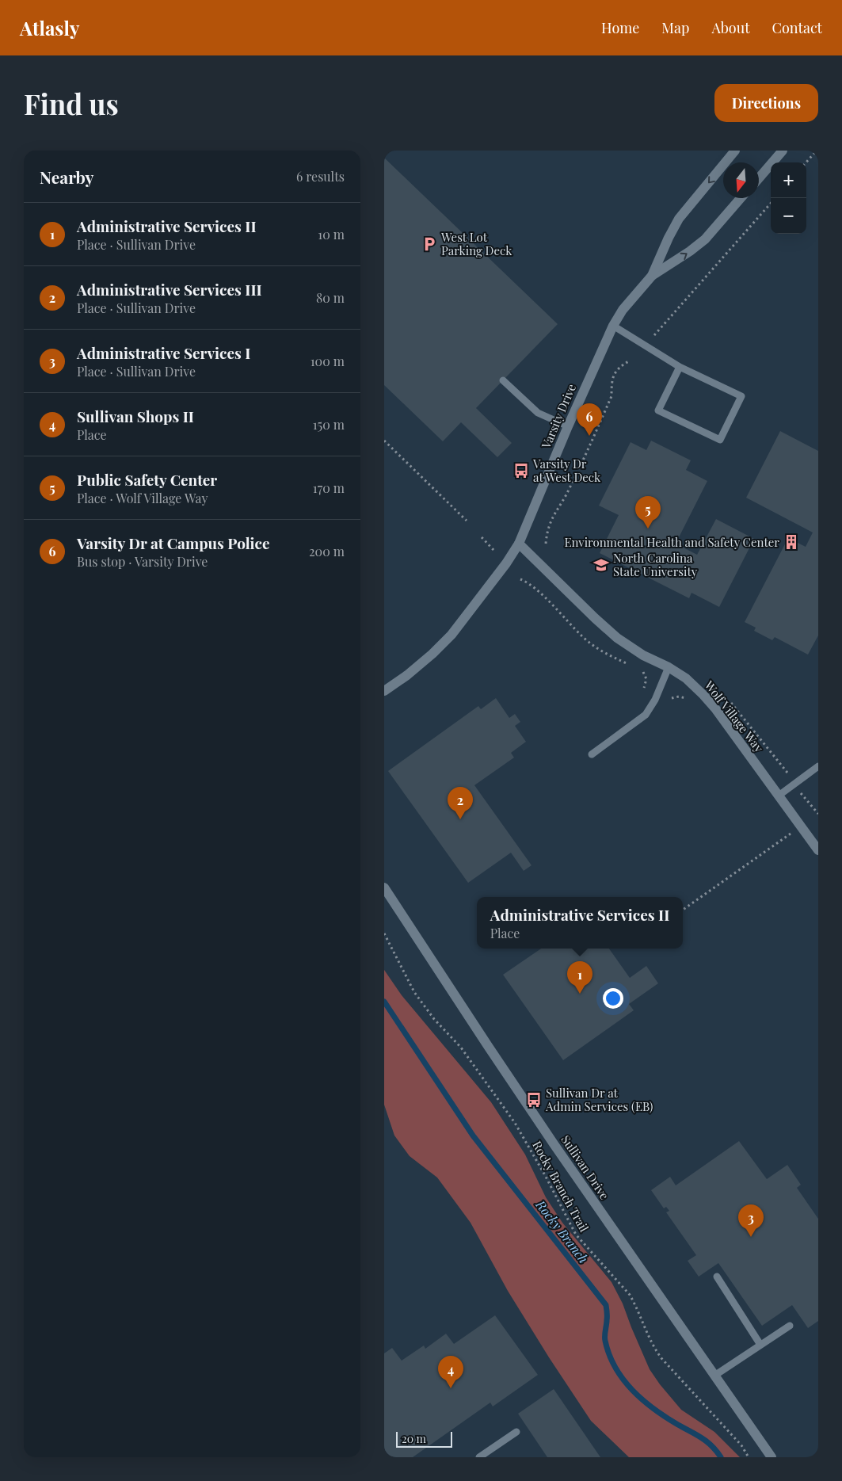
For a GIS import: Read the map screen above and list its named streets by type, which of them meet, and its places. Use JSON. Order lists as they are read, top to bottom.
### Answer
{
  "streets": {
    "street": ["Varsity Drive", "Wolf Village Way", "Sullivan Drive"],
    "path": ["Rocky Branch Trail"]
  },
  "crossings": [
    ["Varsity Drive", "Wolf Village Way"]
  ],
  "water": ["Rocky Branch"],
  "places": {
    "parking": ["West Lot Parking Deck"],
    "bus stop": ["Varsity Dr at West Deck", "Sullivan Dr at Admin Services (EB)"],
    "building": ["Environmental Health and Safety Center"],
    "school or university": ["North Carolina State University"]
  },
  "scale_bar": "20 m",
  "north": "bottom",
  "page": {
    "header": "Atlasly",
    "nav": [
      "Home",
      "Map",
      "About",
      "Contact"
    ],
    "buttons": "Directions",
    "title": "Find us",
    "heading": ["Nearby", "6 results"],
    "map_buttons": ["+", "−"],
    "list": [
      {
        "mark": "1",
        "name": "Administrative Services II",
        "note": "Place · Sullivan Drive",
        "value": "10 m"
      },
      {
        "mark": "2",
        "name": "Administrative Services III",
        "note": "Place · Sullivan Drive",
        "value": "80 m"
      },
      {
        "mark": "3",
        "name": "Administrative Services I",
        "note": "Place · Sullivan Drive",
        "value": "100 m"
      },
      {
        "mark": "4",
        "name": "Sullivan Shops II",
        "note": "Place",
        "value": "150 m"
      },
      {
        "mark": "5",
        "name": "Public Safety Center",
        "note": "Place · Wolf Village Way",
        "value": "170 m"
      },
      {
        "mark": "6",
        "name": "Varsity Dr at Campus Police",
        "note": "Bus stop · Varsity Drive",
        "value": "200 m"
      }
    ],
    "pins": [
      "6",
      "5",
      "2",
      "1",
      "3",
      "4"
    ],
    "popup": ["Administrative Services II", "Place"],
    "scale": "20 m"
  }
}
